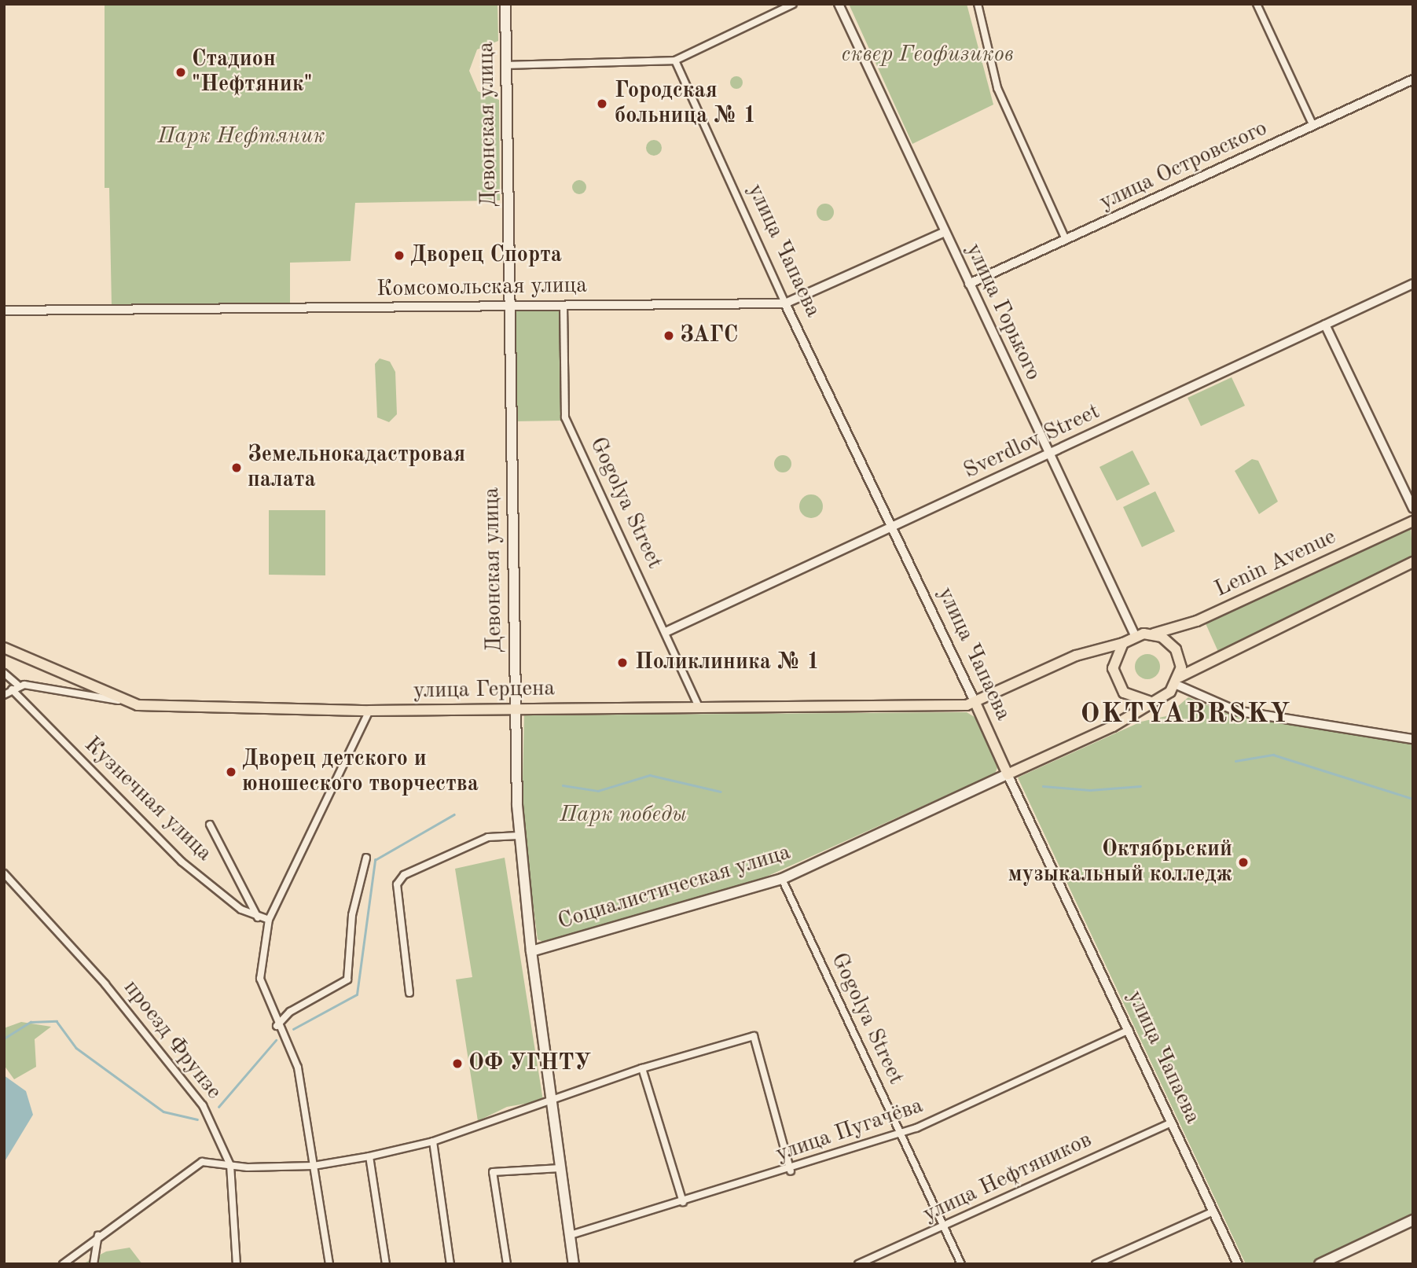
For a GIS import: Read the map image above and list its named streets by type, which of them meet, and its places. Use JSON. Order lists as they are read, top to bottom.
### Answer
{
  "streets": {
    "main road": [
      "Девонская улица",
      "улица Чапаева",
      "Lenin Avenue",
      "улица Герцена",
      "Социалистическая улица"
    ],
    "street": [
      "улица Островского",
      "Комсомольская улица",
      "улица Горького",
      "Sverdlov Street",
      "Gogolya Street",
      "Кузнечная улица",
      "проезд Фрунзе",
      "улица Пугачёва",
      "улица Нефтяников"
    ]
  },
  "crossings": [
    ["Девонская улица", "Комсомольская улица"],
    ["Девонская улица", "улица Герцена"],
    ["Девонская улица", "Социалистическая улица"],
    ["Девонская улица", "улица Пугачёва"],
    ["улица Островского", "улица Горького"],
    ["улица Чапаева", "Комсомольская улица"],
    ["улица Чапаева", "Sverdlov Street"],
    ["улица Чапаева", "улица Герцена"],
    ["улица Чапаева", "Социалистическая улица"],
    ["улица Чапаева", "улица Пугачёва"],
    ["улица Чапаева", "улица Нефтяников"],
    ["Комсомольская улица", "улица Горького"],
    ["Комсомольская улица", "Gogolya Street"],
    ["улица Горького", "Sverdlov Street"],
    ["улица Горького", "Lenin Avenue"],
    ["Sverdlov Street", "Gogolya Street"],
    ["Gogolya Street", "улица Герцена"],
    ["Gogolya Street", "Социалистическая улица"],
    ["Gogolya Street", "улица Пугачёва"],
    ["Gogolya Street", "улица Нефтяников"]
  ],
  "districts": ["OKTYABRSKY"],
  "parks": ["cквер Геофизиков", "Парк Нефтяник", "Парк победы"],
  "places": [
    "Стадион \"Нефтяник\"",
    "Городская больница № 1",
    "Дворец Спорта",
    "ЗАГС",
    "Земельнокадастровая палата",
    "Поликлиника № 1",
    "Дворец детского и юношеского творчества",
    "Октябрьский музыкальный колледж",
    "ОФ УГНТУ"
  ]
}
